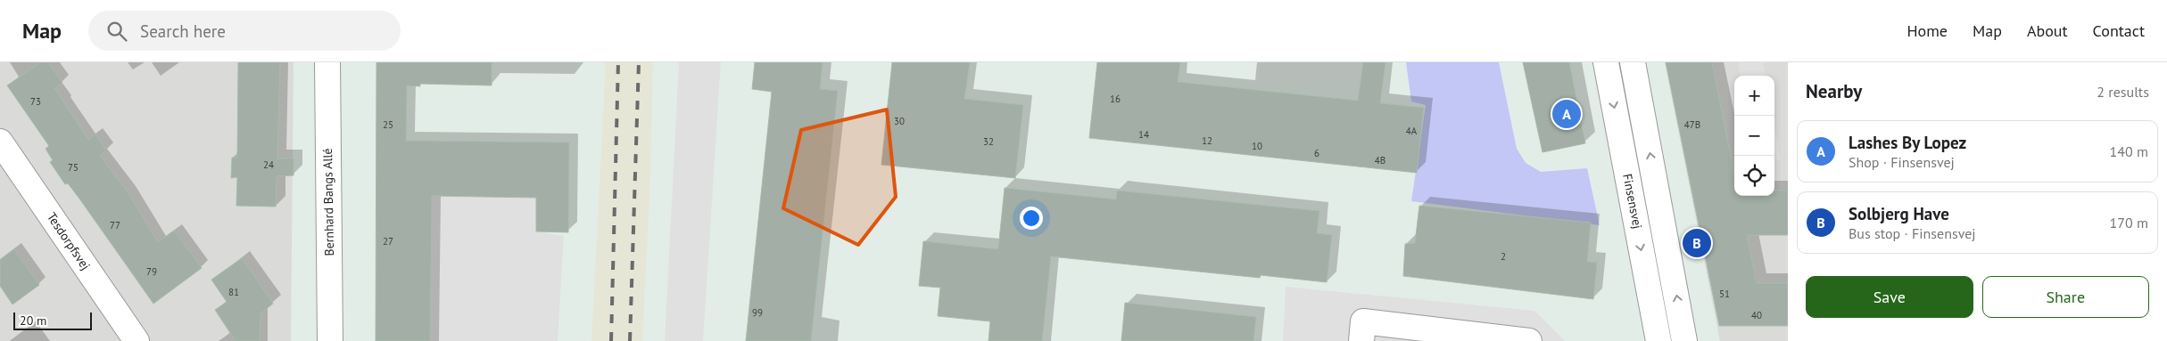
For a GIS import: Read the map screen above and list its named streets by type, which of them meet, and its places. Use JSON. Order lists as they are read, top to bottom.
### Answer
{
  "streets": {
    "street": ["Finsensvej", "Bernhard Bangs Allé", "Tesdorpfsvej"]
  },
  "house_numbers": [
    "16",
    "73",
    "30",
    "25",
    "47B",
    "4A",
    "14",
    "12",
    "32",
    "10",
    "6",
    "4B",
    "24",
    "75",
    "77",
    "27",
    "2",
    "79",
    "81",
    "51",
    "99",
    "40"
  ],
  "scale_bar": "20 m",
  "page": {
    "header": "Map",
    "search": "Search here",
    "nav": [
      "Home",
      "Map",
      "About",
      "Contact"
    ],
    "heading": ["Nearby", "2 results"],
    "map_buttons": ["+", "−"],
    "pins": ["A", "B"],
    "list": [
      {
        "mark": "A",
        "name": "Lashes By Lopez",
        "note": "Shop · Finsensvej",
        "value": "140 m"
      },
      {
        "mark": "B",
        "name": "Solbjerg Have",
        "note": "Bus stop · Finsensvej",
        "value": "170 m"
      }
    ],
    "buttons": ["Save", "Share"],
    "scale": "20 m"
  }
}
